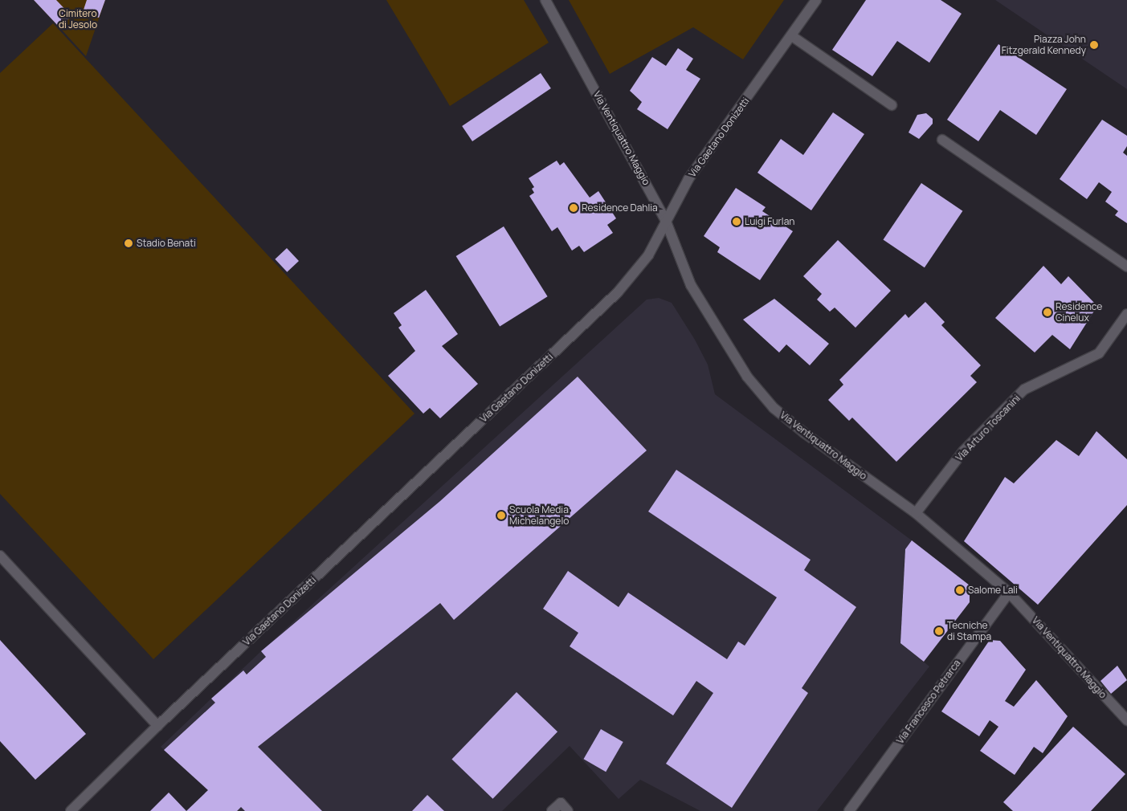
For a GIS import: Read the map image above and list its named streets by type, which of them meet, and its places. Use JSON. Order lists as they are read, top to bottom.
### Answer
{
  "streets": {
    "street": [
      "Via Gaetano Donizetti",
      "Via Ventiquattro Maggio",
      "Via Arturo Toscanini",
      "Via Francesco Petrarca"
    ]
  },
  "crossings": [
    ["Via Gaetano Donizetti", "Via Ventiquattro Maggio"],
    ["Via Ventiquattro Maggio", "Via Arturo Toscanini"],
    ["Via Ventiquattro Maggio", "Via Francesco Petrarca"]
  ],
  "parks": ["Cimitero di Jesolo"],
  "places": [
    "Piazza John Fitzgerald Kennedy",
    "Residence Dahlia",
    "Luigi Furlan",
    "Stadio Benati",
    "Residence Cinelux",
    "Scuola Media Michelangelo",
    "Salome Lali",
    "Tecniche di Stampa"
  ]
}
